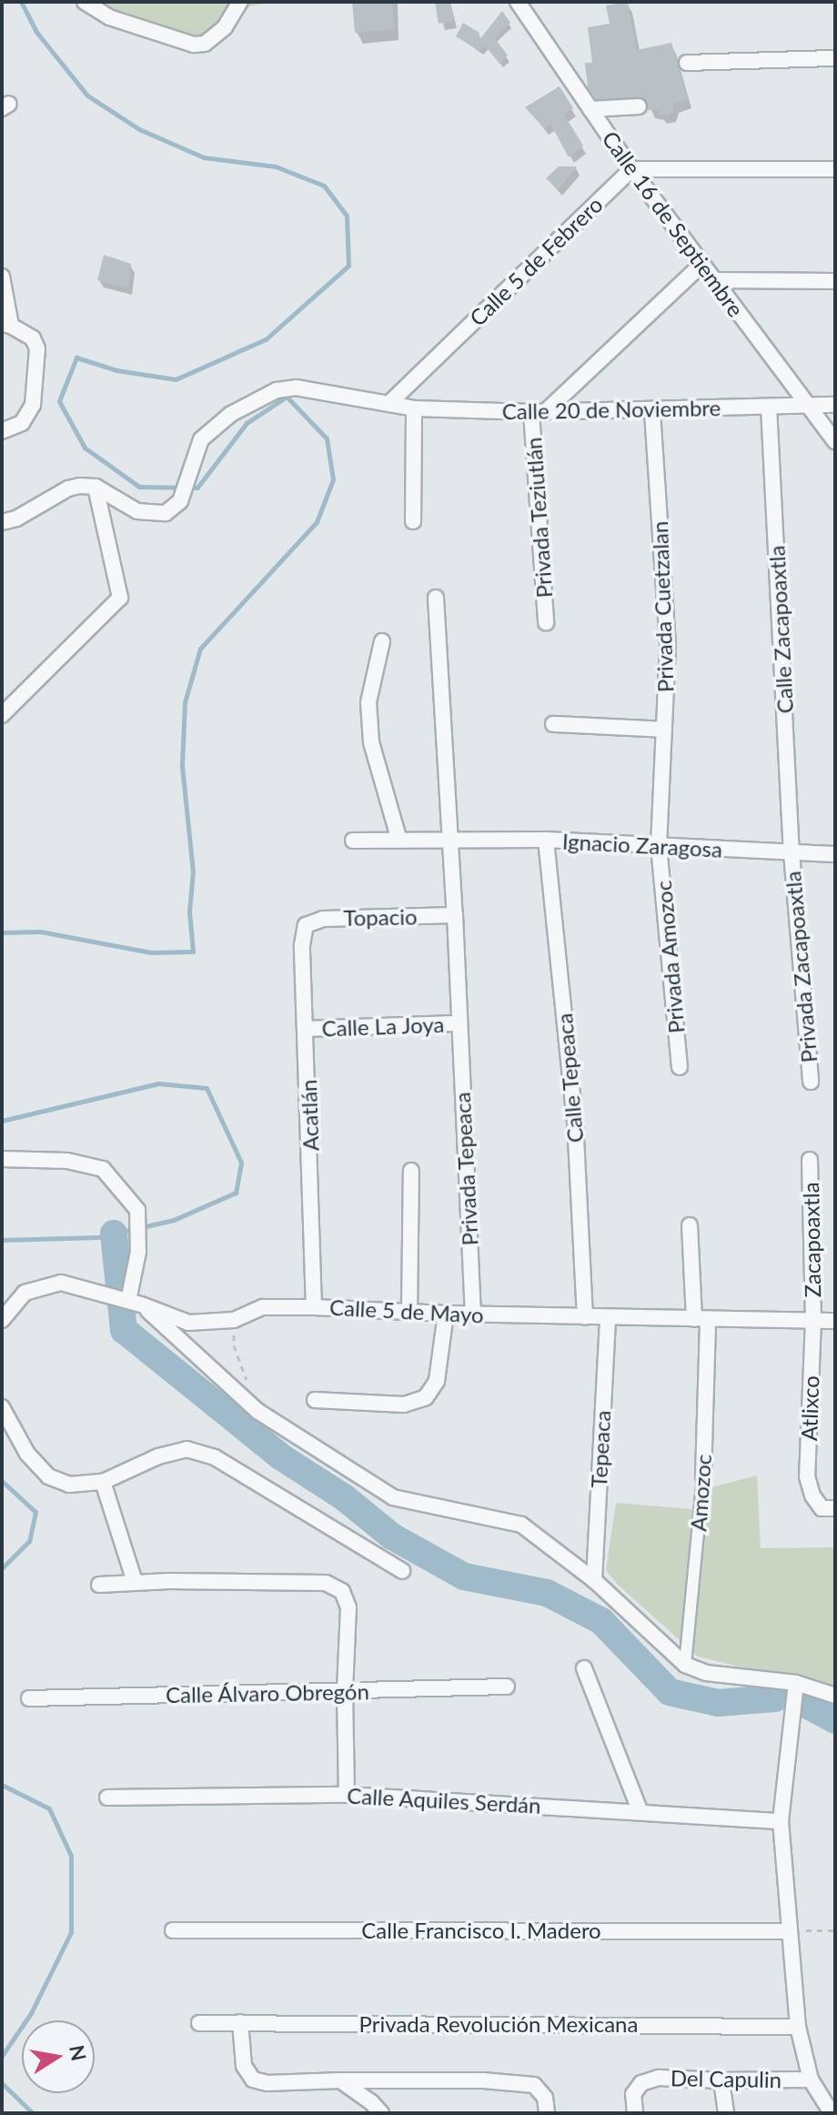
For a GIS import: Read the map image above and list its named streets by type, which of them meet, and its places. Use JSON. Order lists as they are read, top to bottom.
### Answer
{
  "streets": {
    "street": [
      "Calle 16 de Septiembre",
      "Calle 5 de Febrero",
      "Calle 20 de Noviembre",
      "Privada Teziutlán",
      "Privada Cuetzalan",
      "Calle Zacapoaxtla",
      "Ignacio Zaragosa",
      "Topacio",
      "Privada Amozoc",
      "Privada Zacapoaxtla",
      "Calle La Joya",
      "Calle Tepeaca",
      "Acatlán",
      "Privada Tepeaca",
      "Zacapoaxtla",
      "Calle 5 de Mayo",
      "Atlixco",
      "Tepeaca",
      "Amozoc",
      "Calle Álvaro Obregón",
      "Calle Aquiles Serdán",
      "Calle Francisco I. Madero",
      "Privada Revolución Mexicana",
      "Del Capulin"
    ]
  },
  "crossings": [
    ["Calle 16 de Septiembre", "Calle 5 de Febrero"],
    ["Calle 16 de Septiembre", "Calle 20 de Noviembre"],
    ["Calle 5 de Febrero", "Calle 20 de Noviembre"],
    ["Calle 20 de Noviembre", "Privada Teziutlán"],
    ["Calle 20 de Noviembre", "Privada Cuetzalan"],
    ["Calle 20 de Noviembre", "Calle Zacapoaxtla"],
    ["Privada Cuetzalan", "Ignacio Zaragosa"],
    ["Privada Cuetzalan", "Privada Amozoc"],
    ["Calle Zacapoaxtla", "Ignacio Zaragosa"],
    ["Calle Zacapoaxtla", "Privada Zacapoaxtla"],
    ["Ignacio Zaragosa", "Privada Amozoc"],
    ["Ignacio Zaragosa", "Privada Zacapoaxtla"],
    ["Ignacio Zaragosa", "Calle Tepeaca"],
    ["Topacio", "Acatlán"],
    ["Calle La Joya", "Acatlán"],
    ["Calle La Joya", "Privada Tepeaca"],
    ["Calle Tepeaca", "Calle 5 de Mayo"],
    ["Acatlán", "Calle 5 de Mayo"],
    ["Privada Tepeaca", "Calle 5 de Mayo"],
    ["Zacapoaxtla", "Calle 5 de Mayo"],
    ["Zacapoaxtla", "Atlixco"],
    ["Calle 5 de Mayo", "Atlixco"],
    ["Calle 5 de Mayo", "Tepeaca"],
    ["Calle 5 de Mayo", "Amozoc"]
  ],
  "north": "right"
}
